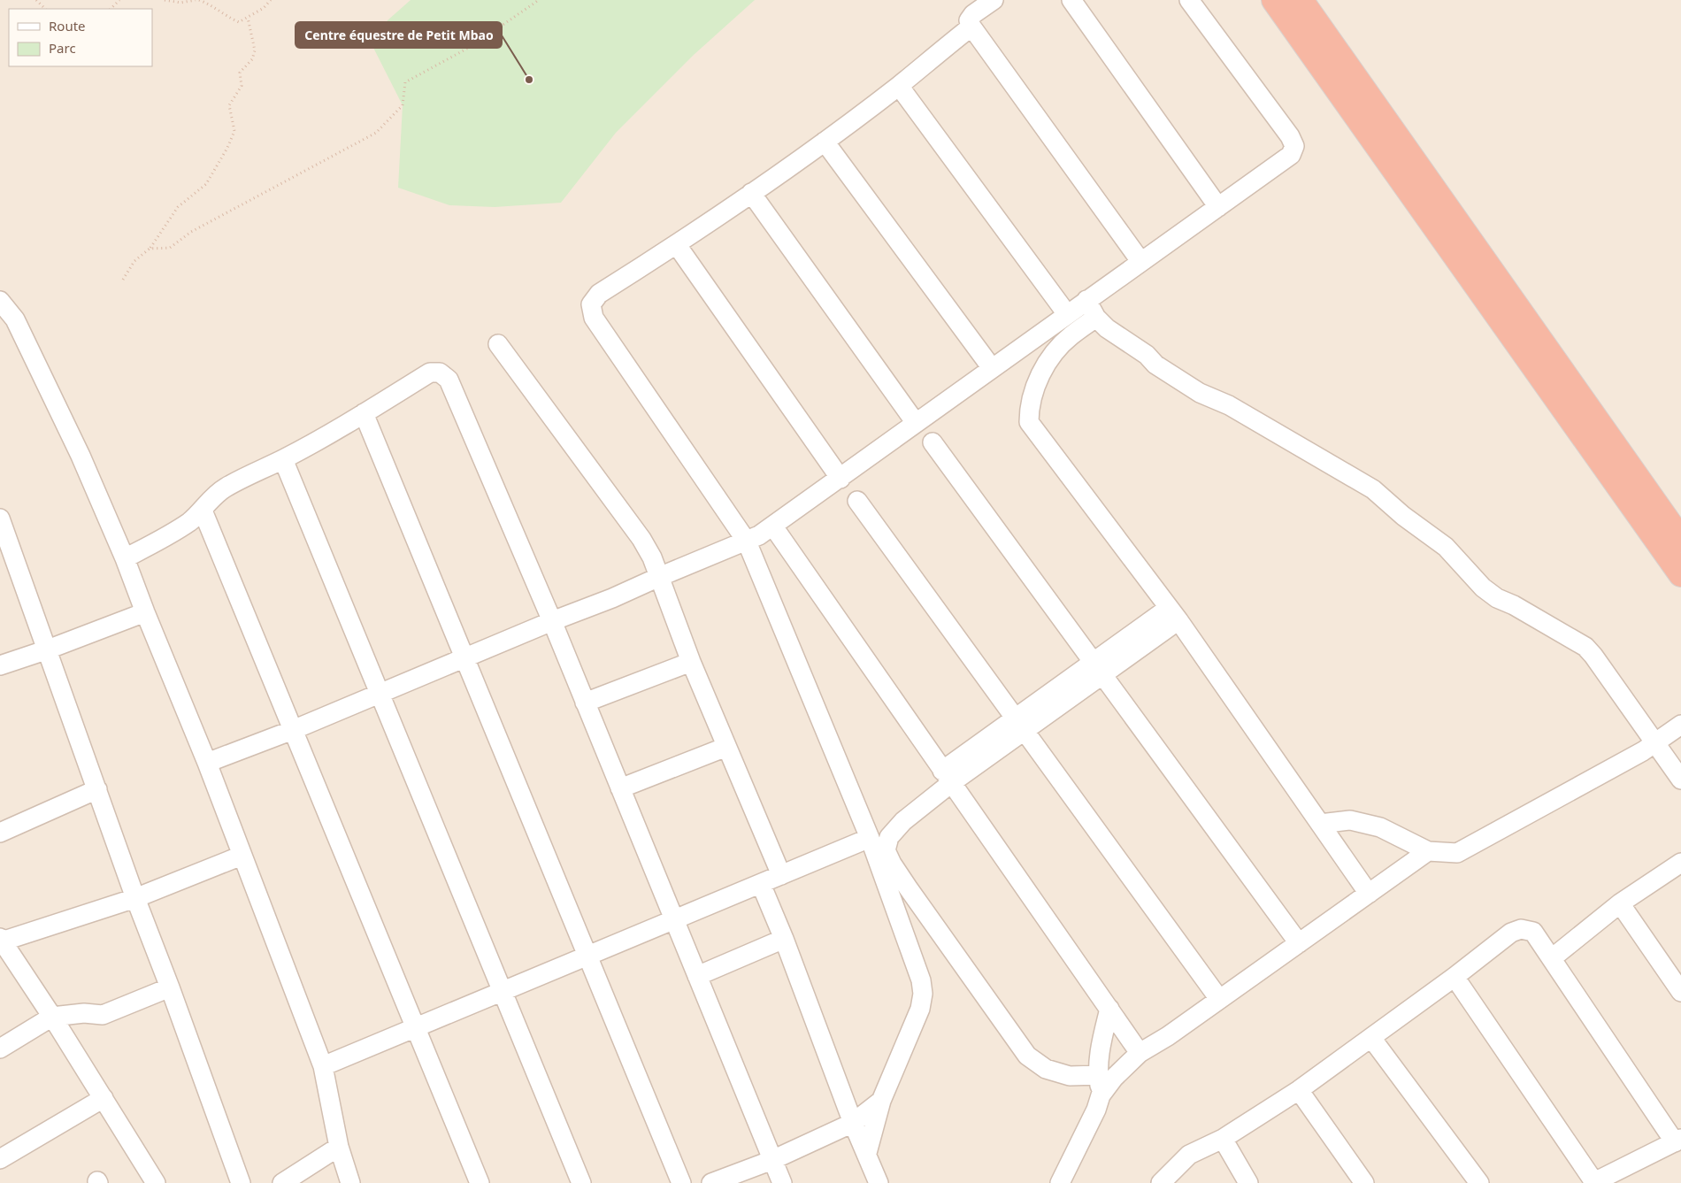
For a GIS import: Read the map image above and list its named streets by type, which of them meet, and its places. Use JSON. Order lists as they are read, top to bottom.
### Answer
{
  "places": ["Centre équestre de Petit Mbao"],
  "legend": ["Route", "Parc"]
}
